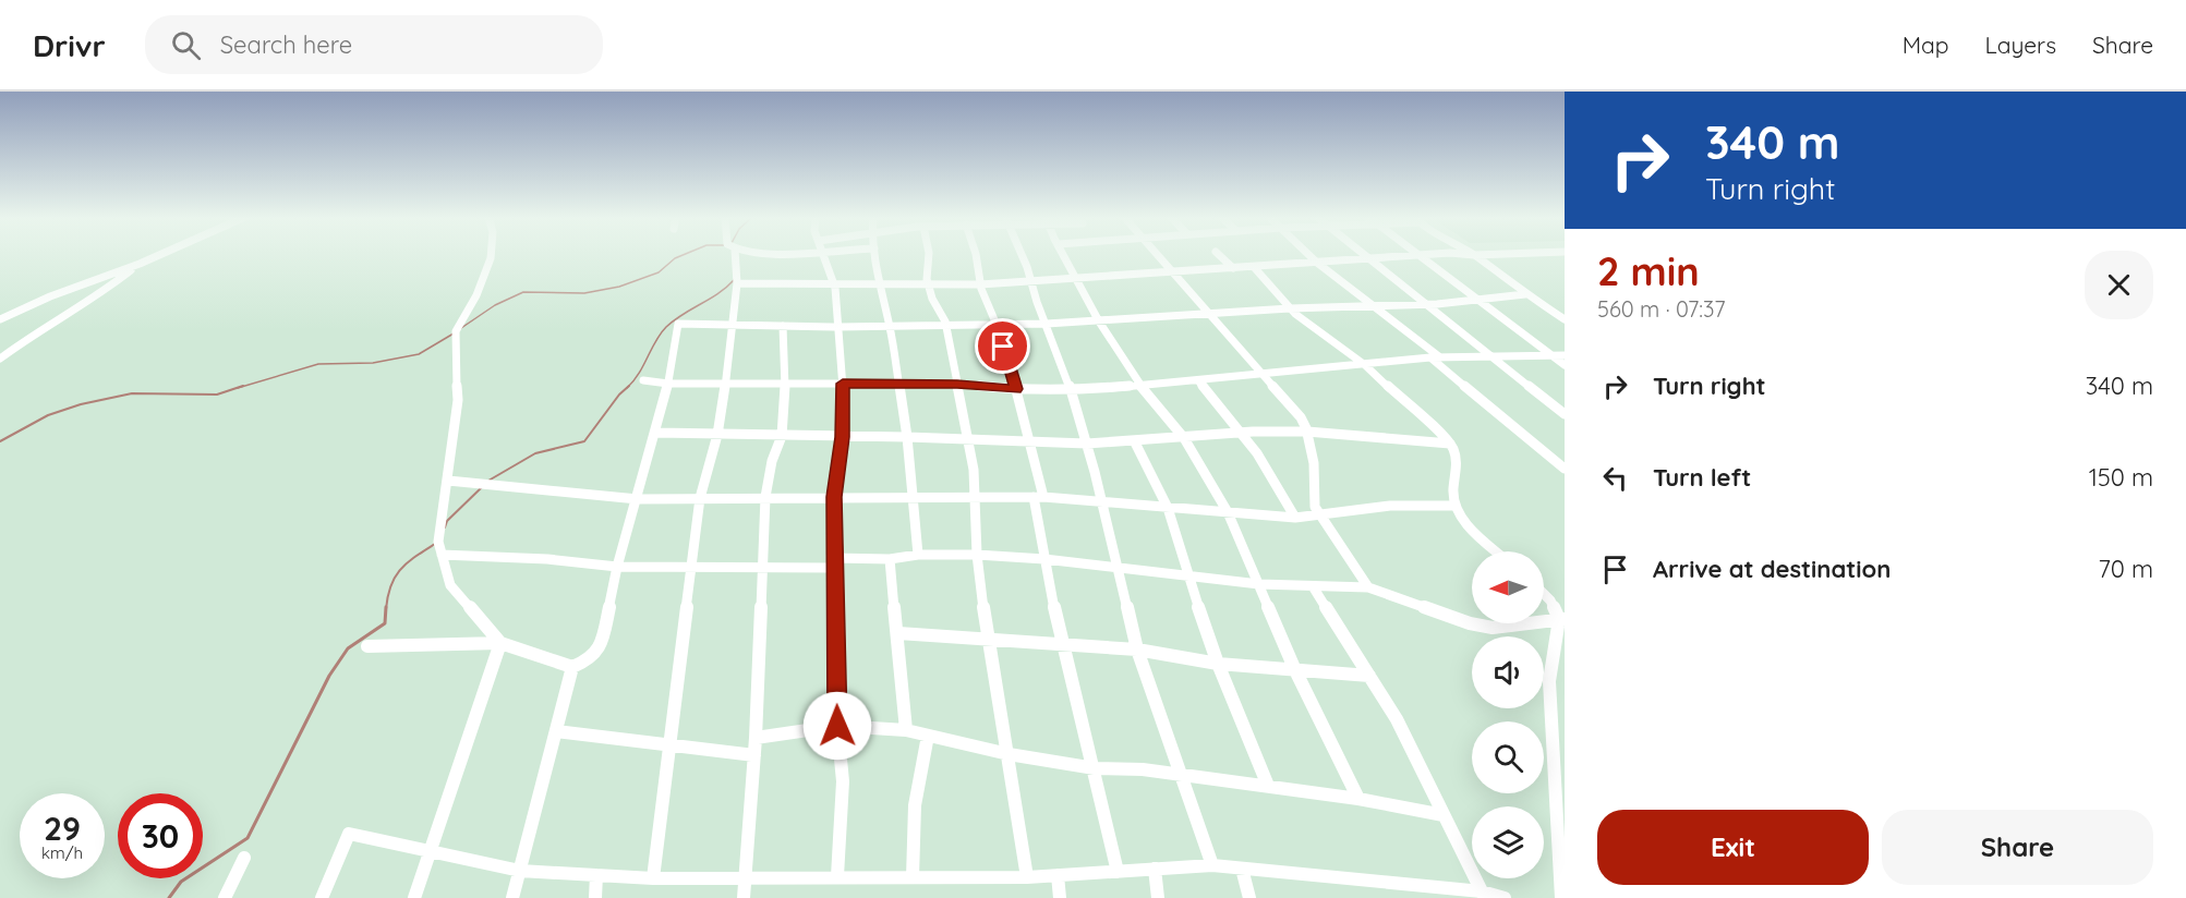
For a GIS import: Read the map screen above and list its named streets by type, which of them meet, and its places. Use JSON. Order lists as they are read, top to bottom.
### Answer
{
  "north": "left",
  "page": {
    "header": "Drivr",
    "search": "Search here",
    "nav": ["Map", "Layers", "Share"],
    "turn": ["340 m", "Turn right"],
    "heading": ["2 min", "560 m · 07:37"],
    "list": [
      {
        "name": "Turn right",
        "value": "340 m"
      },
      {
        "name": "Turn left",
        "value": "150 m"
      },
      {
        "name": "Arrive at destination",
        "value": "70 m"
      }
    ],
    "speed": "29 km/h",
    "limit": "30",
    "buttons": ["Exit", "Share"]
  }
}
